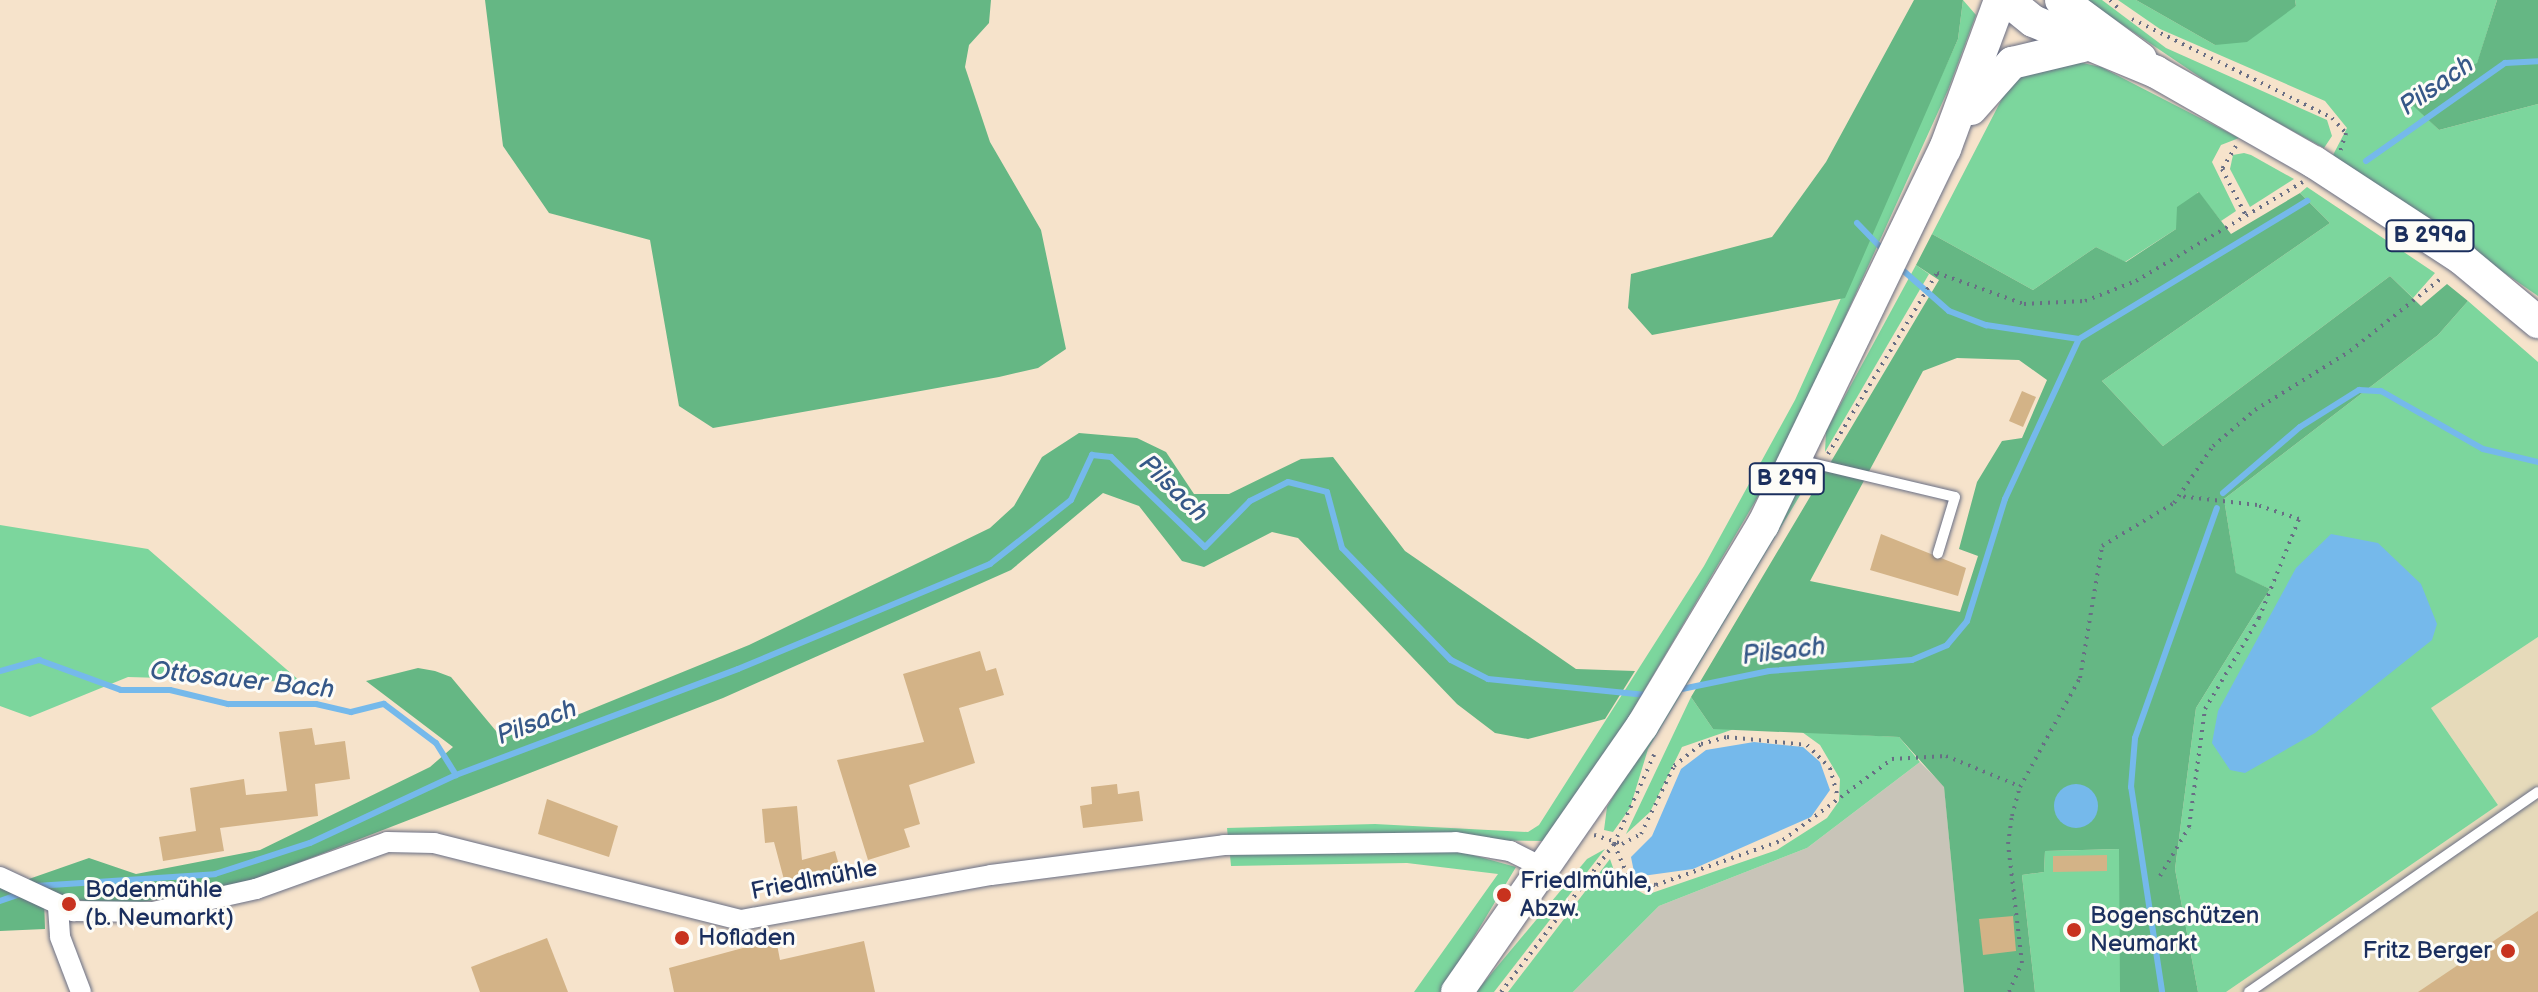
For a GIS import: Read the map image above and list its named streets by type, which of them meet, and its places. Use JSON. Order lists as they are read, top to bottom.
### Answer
{
  "streets": {
    "main road": ["B 299a", "B 299"],
    "street": ["Friedlmühle"]
  },
  "crossings": [
    ["B 299", "Friedlmühle"]
  ],
  "water": ["Pilsach", "Ottosauer Bach"],
  "places": [
    "Friedlmühle, Abzw.",
    "Bodenmühle (b. Neumarkt)",
    "Bogenschützen Neumarkt",
    "Hofladen",
    "Fritz Berger"
  ]
}
